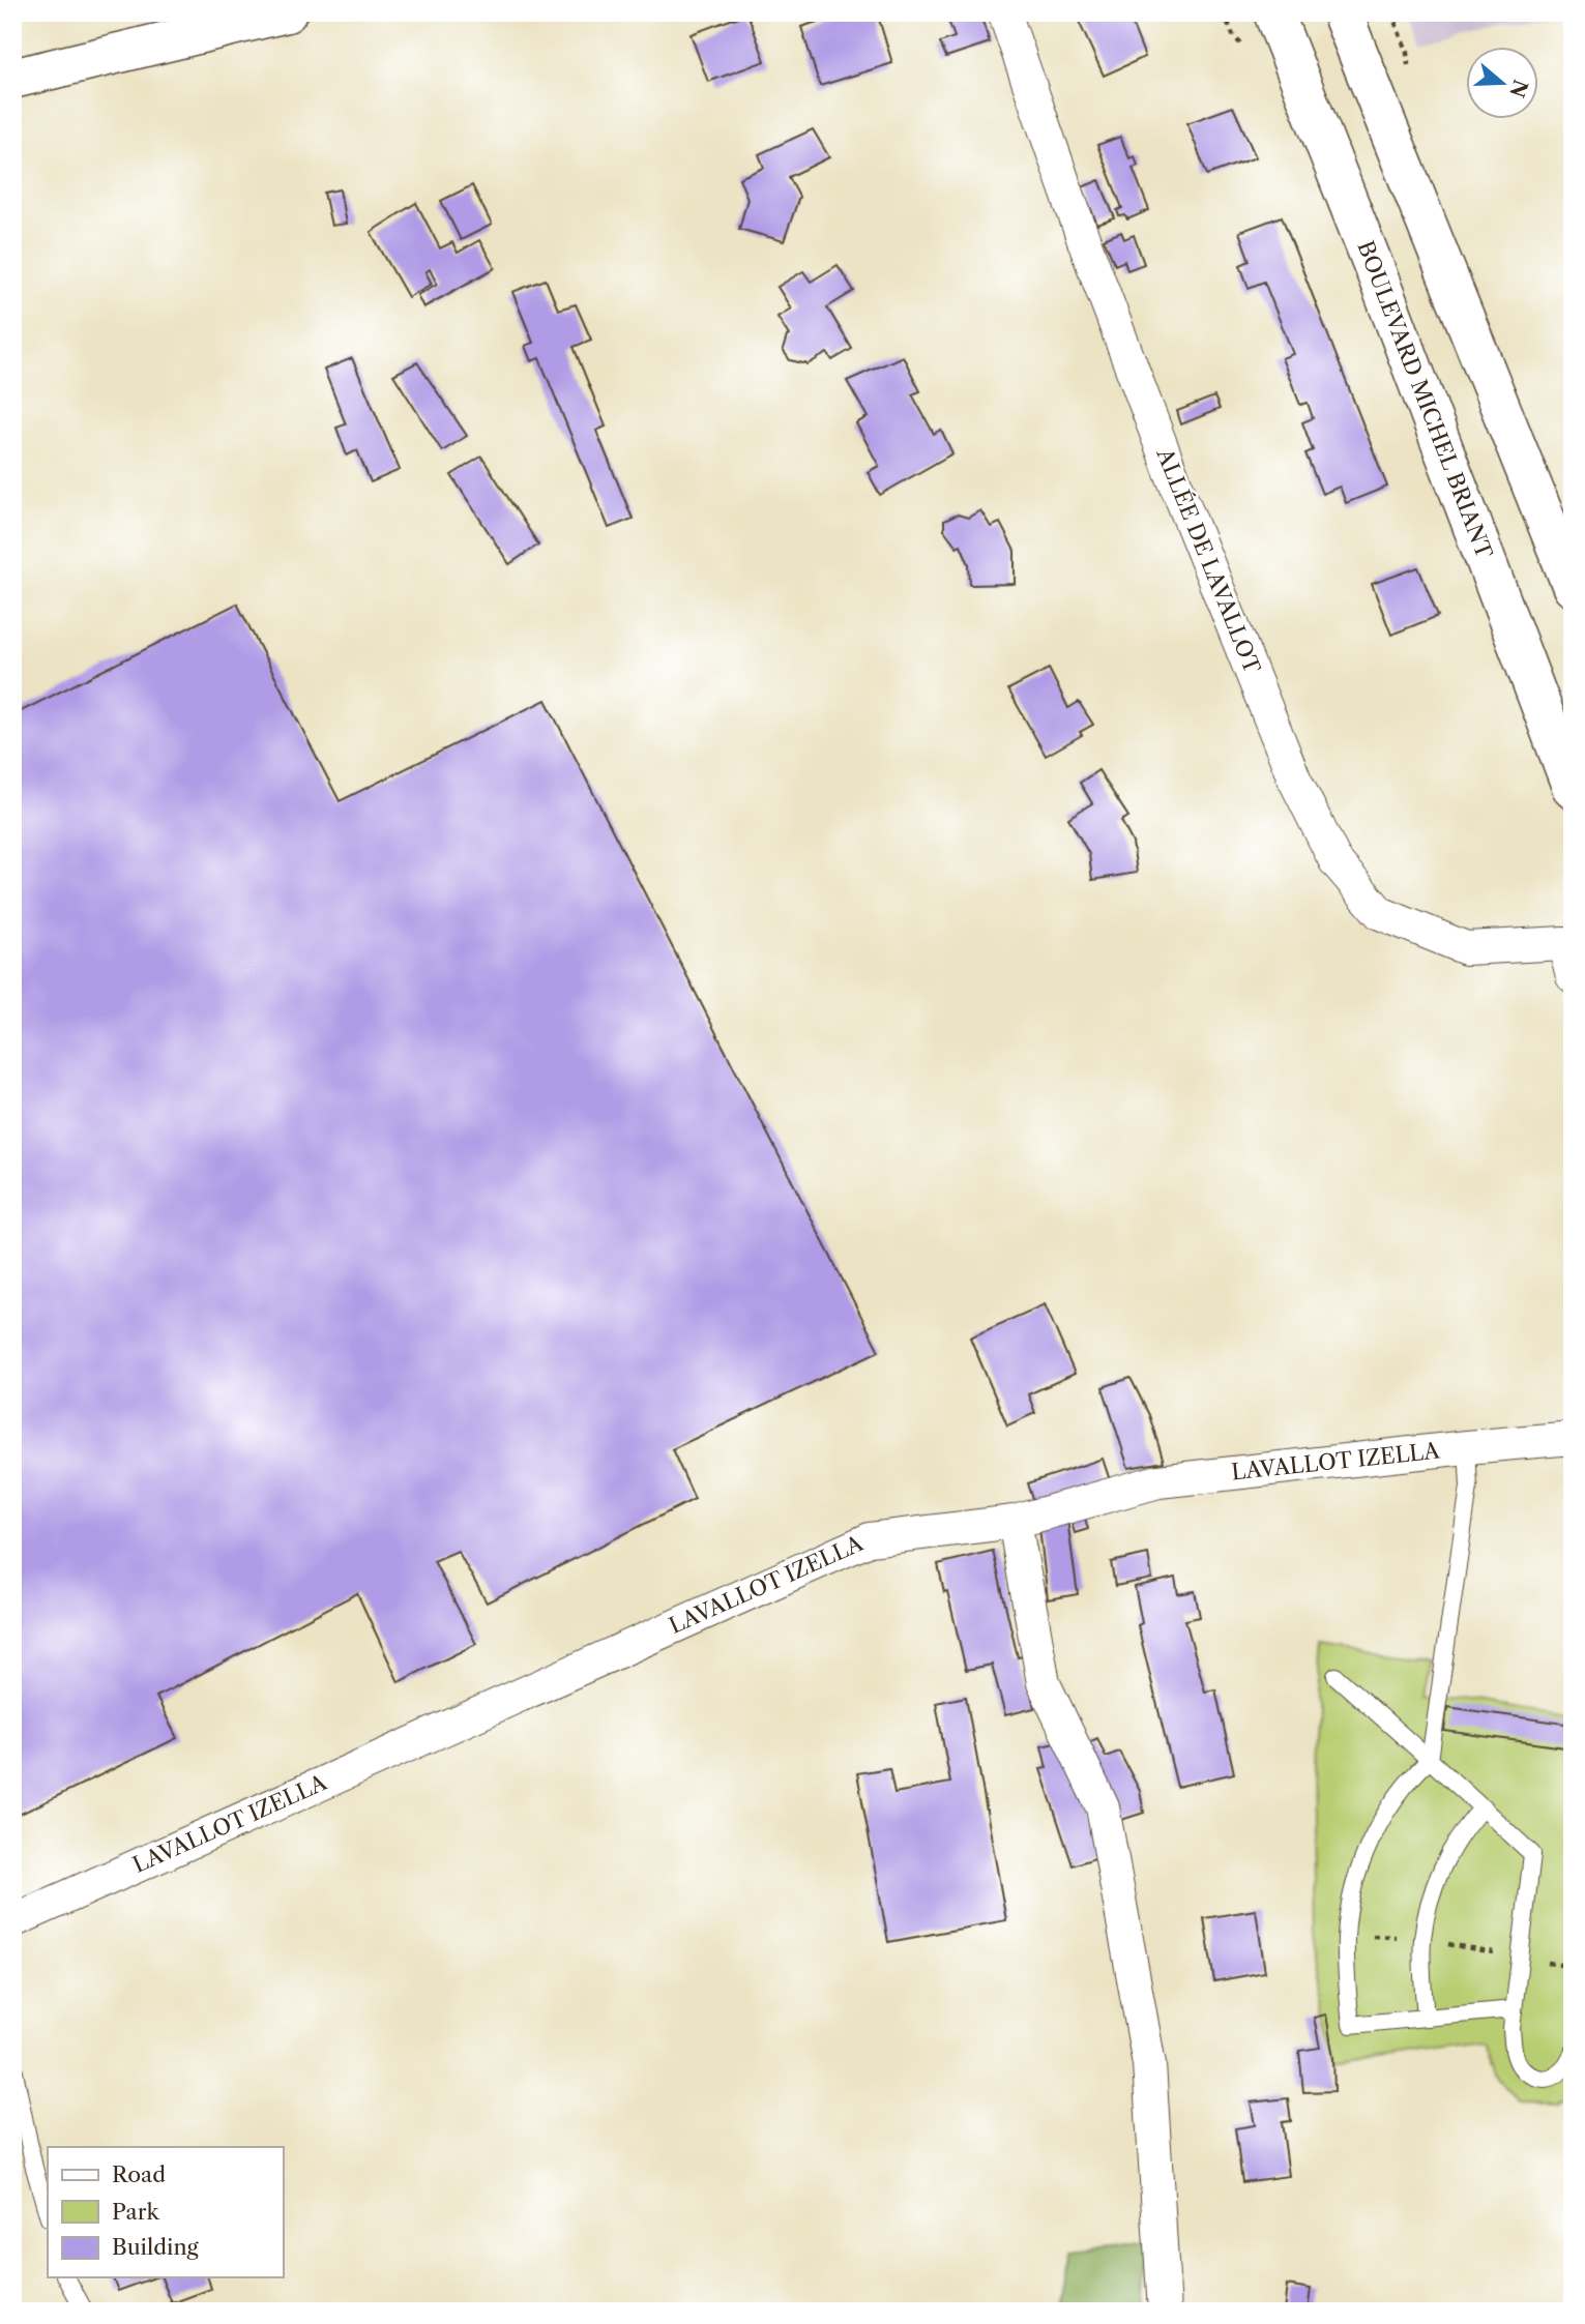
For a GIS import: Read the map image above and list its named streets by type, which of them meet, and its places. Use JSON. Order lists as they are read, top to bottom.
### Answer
{
  "streets": {
    "main road": ["BOULEVARD MICHEL BRIANT"],
    "street": ["ALLÉE DE LAVALLOT", "LAVALLOT IZELLA"]
  },
  "legend": ["Road", "Park", "Building"],
  "north": "right"
}
